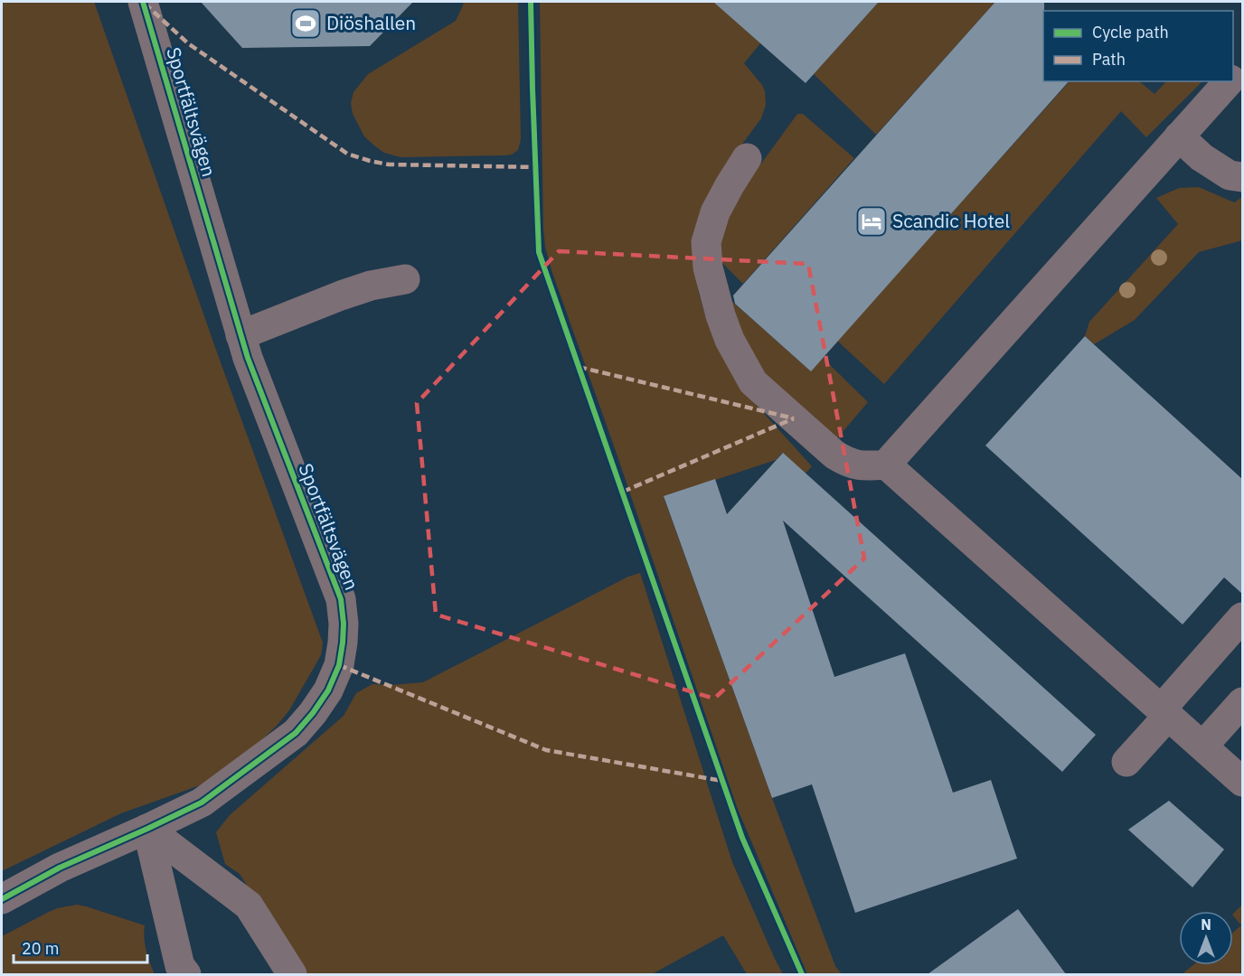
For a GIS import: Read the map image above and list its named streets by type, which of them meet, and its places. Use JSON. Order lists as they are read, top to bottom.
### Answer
{
  "streets": {
    "street": ["Sportfältsvägen"]
  },
  "places": {
    "sports": ["Diöshallen"],
    "hotel": ["Scandic Hotel"]
  },
  "legend": ["Cycle path", "Path"],
  "scale_bar": "20 m",
  "north": "top"
}
